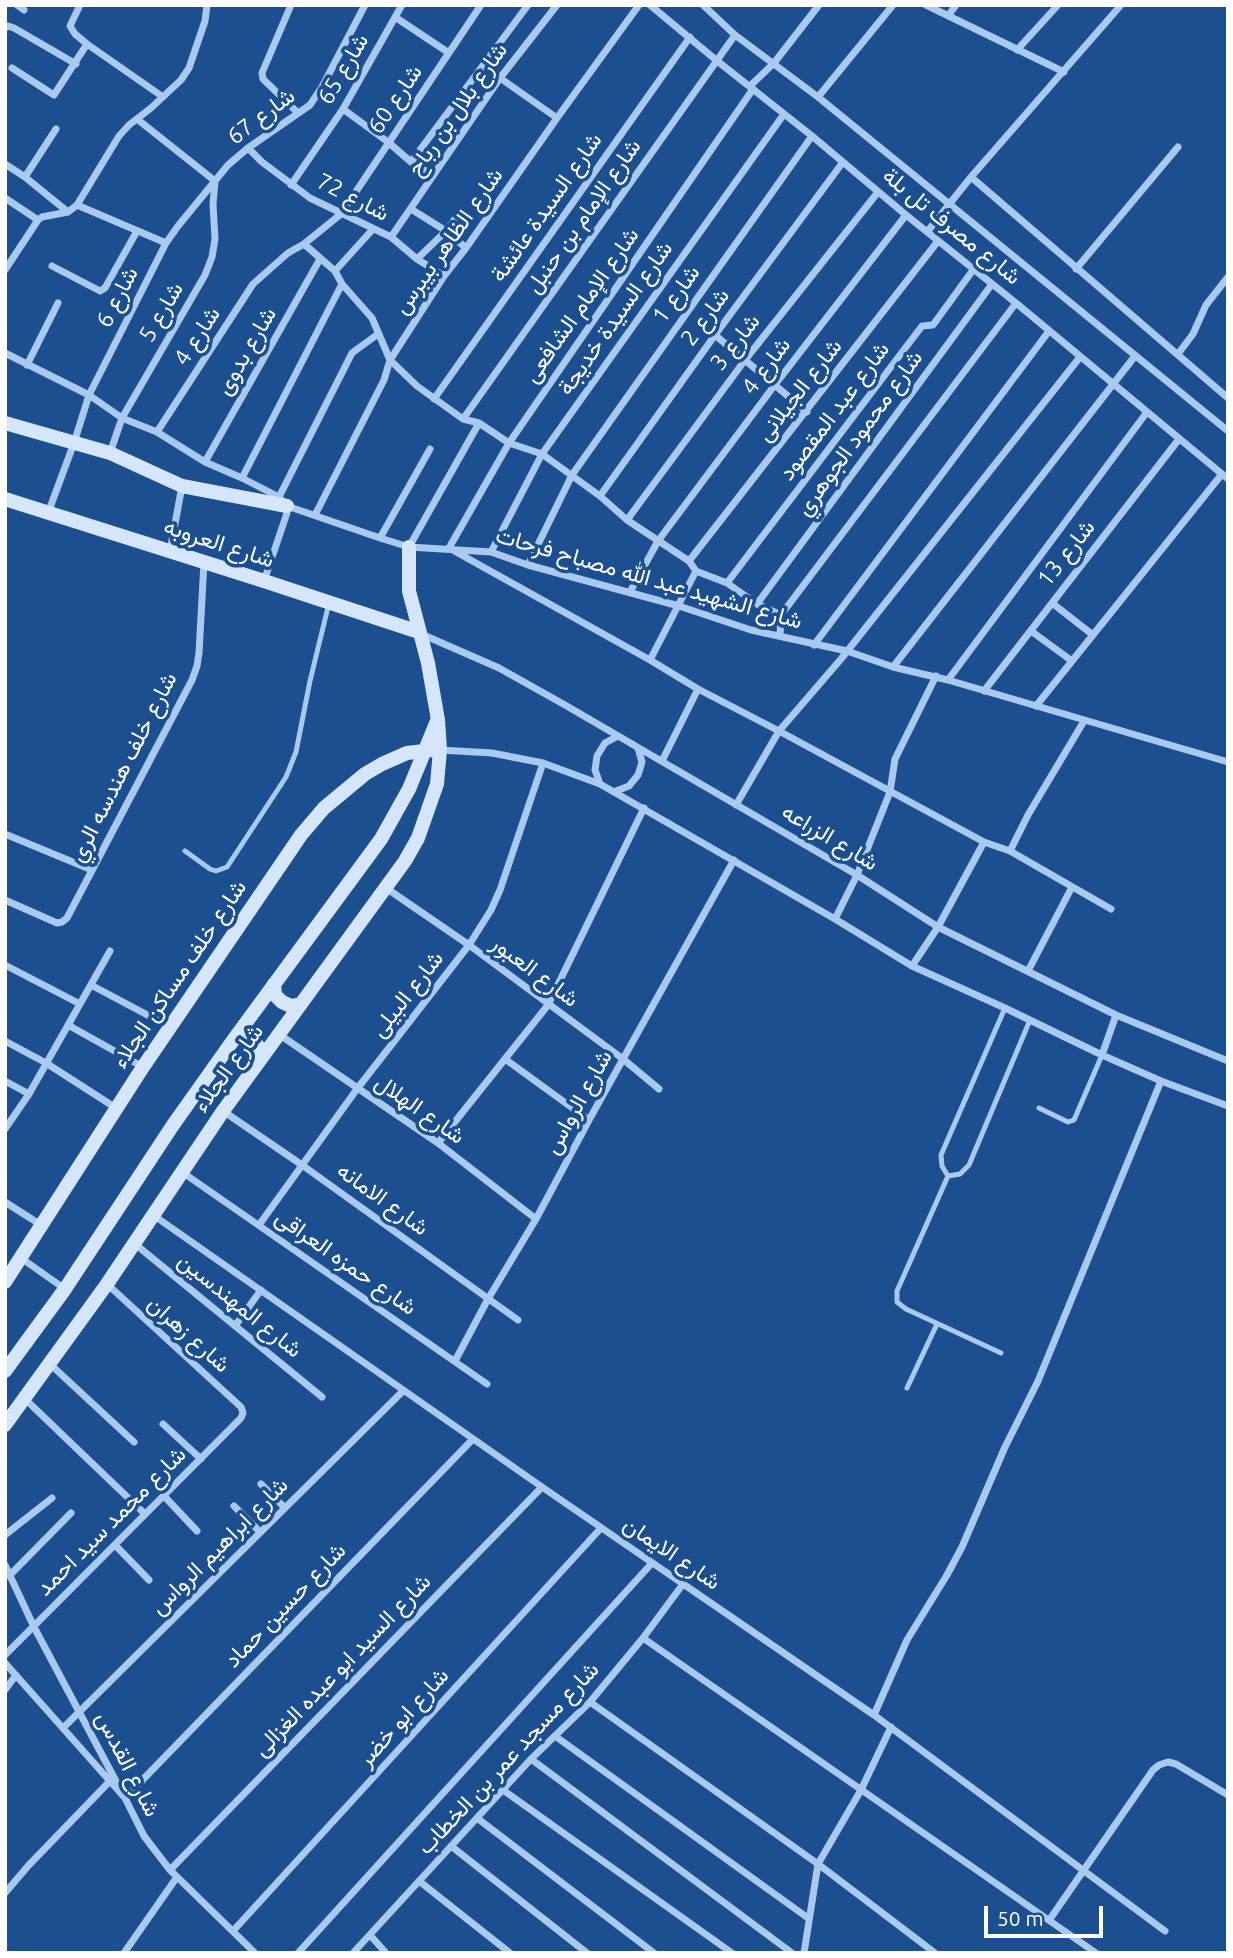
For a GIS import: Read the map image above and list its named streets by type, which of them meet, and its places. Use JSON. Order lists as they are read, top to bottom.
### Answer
{
  "streets": {
    "street": [
      "شارع 65",
      "شارع 60",
      "شارع بلال بن رباح",
      "شارع 67",
      "شارع 72",
      "شارع السيدة عائشة",
      "شارع الإمام بن حنبل",
      "شارع مصرف تل بلة",
      "شارع الظاهر بيبرس",
      "شارع 1",
      "شارع 6",
      "شارع الإمام الشافعى",
      "شارع 5",
      "شارع 2",
      "شارع السيدة خديجة",
      "شارع 4",
      "شارع 3",
      "شارع بدوى",
      "شارع الجيلانى",
      "شارع عبد المقصود",
      "شارع محمود الجوهري",
      "شارع العروبه",
      "شارع 13",
      "شارع الشهيد عبد الله مصباح فرحات",
      "شارع خلف هندسه الري",
      "شارع الزراعه",
      "شارع العبور",
      "شارع خلف مساكن الجلاء",
      "شارع البيلى",
      "شارع الجلاء",
      "شارع الرواس",
      "شارع الهلال",
      "شارع الامانه",
      "شارع حمزه العراقى",
      "شارع المهندسين",
      "شارع زهران",
      "شارع محمد سيد احمد",
      "شارع ابراهيم الرواس",
      "شارع الايمان",
      "شارع حسين حماد",
      "شارع السيد ابو عبده الغزالى",
      "شارع ابو خضر",
      "شارع مسجد عمر بن الخطاب",
      "شارع القدس"
    ]
  },
  "crossings": [
    ["شارع 65", "شارع 72"],
    ["شارع 60", "شارع 72"],
    ["شارع 60", "شارع 4"],
    ["شارع بلال بن رباح", "شارع 72"],
    ["شارع 67", "شارع 72"],
    ["شارع 67", "شارع 6"],
    ["شارع 67", "شارع 5"],
    ["شارع 72", "شارع الظاهر بيبرس"],
    ["شارع 72", "شارع 4"],
    ["شارع السيدة عائشة", "شارع مصرف تل بلة"],
    ["شارع الإمام بن حنبل", "شارع مصرف تل بلة"],
    ["شارع مصرف تل بلة", "شارع 1"],
    ["شارع مصرف تل بلة", "شارع الإمام الشافعى"],
    ["شارع مصرف تل بلة", "شارع 2"],
    ["شارع مصرف تل بلة", "شارع السيدة خديجة"],
    ["شارع مصرف تل بلة", "شارع 4"],
    ["شارع مصرف تل بلة", "شارع 3"],
    ["شارع مصرف تل بلة", "شارع الجيلانى"],
    ["شارع مصرف تل بلة", "شارع عبد المقصود"],
    ["شارع مصرف تل بلة", "شارع محمود الجوهري"],
    ["شارع مصرف تل بلة", "شارع 13"],
    ["شارع الظاهر بيبرس", "شارع الشهيد عبد الله مصباح فرحات"],
    ["شارع 1", "شارع الشهيد عبد الله مصباح فرحات"],
    ["شارع 6", "شارع 5"],
    ["شارع 6", "شارع العروبه"],
    ["شارع 6", "شارع الشهيد عبد الله مصباح فرحات"],
    ["شارع الإمام الشافعى", "شارع الشهيد عبد الله مصباح فرحات"],
    ["شارع 5", "شارع العروبه"],
    ["شارع 5", "شارع الشهيد عبد الله مصباح فرحات"],
    ["شارع السيدة خديجة", "شارع الشهيد عبد الله مصباح فرحات"],
    ["شارع 4", "شارع الشهيد عبد الله مصباح فرحات"],
    ["شارع بدوى", "شارع الشهيد عبد الله مصباح فرحات"],
    ["شارع العروبه", "شارع الشهيد عبد الله مصباح فرحات"],
    ["شارع العروبه", "شارع خلف هندسه الري"],
    ["شارع العروبه", "شارع الزراعه"],
    ["شارع العروبه", "شارع الجلاء"],
    ["شارع 13", "شارع الشهيد عبد الله مصباح فرحات"],
    ["شارع الشهيد عبد الله مصباح فرحات", "شارع الجلاء"],
    ["شارع الزراعه", "شارع الجلاء"],
    ["شارع العبور", "شارع البيلى"],
    ["شارع العبور", "شارع الجلاء"],
    ["شارع العبور", "شارع الرواس"],
    ["شارع خلف مساكن الجلاء", "شارع الجلاء"],
    ["شارع البيلى", "شارع الهلال"],
    ["شارع البيلى", "شارع الامانه"],
    ["شارع البيلى", "شارع حمزه العراقى"],
    ["شارع الجلاء", "شارع الهلال"],
    ["شارع الجلاء", "شارع الامانه"],
    ["شارع الجلاء", "شارع حمزه العراقى"],
    ["شارع الجلاء", "شارع المهندسين"],
    ["شارع الجلاء", "شارع زهران"],
    ["شارع الجلاء", "شارع الايمان"],
    ["شارع الرواس", "شارع الهلال"],
    ["شارع الرواس", "شارع الامانه"],
    ["شارع الرواس", "شارع حمزه العراقى"],
    ["شارع زهران", "شارع محمد سيد احمد"],
    ["شارع محمد سيد احمد", "شارع القدس"],
    ["شارع ابراهيم الرواس", "شارع الايمان"],
    ["شارع ابراهيم الرواس", "شارع القدس"],
    ["شارع الايمان", "شارع حسين حماد"],
    ["شارع الايمان", "شارع السيد ابو عبده الغزالى"],
    ["شارع الايمان", "شارع ابو خضر"],
    ["شارع الايمان", "شارع مسجد عمر بن الخطاب"],
    ["شارع حسين حماد", "شارع القدس"],
    ["شارع السيد ابو عبده الغزالى", "شارع القدس"],
    ["شارع ابو خضر", "شارع القدس"]
  ],
  "scale_bar": "50 m"
}
